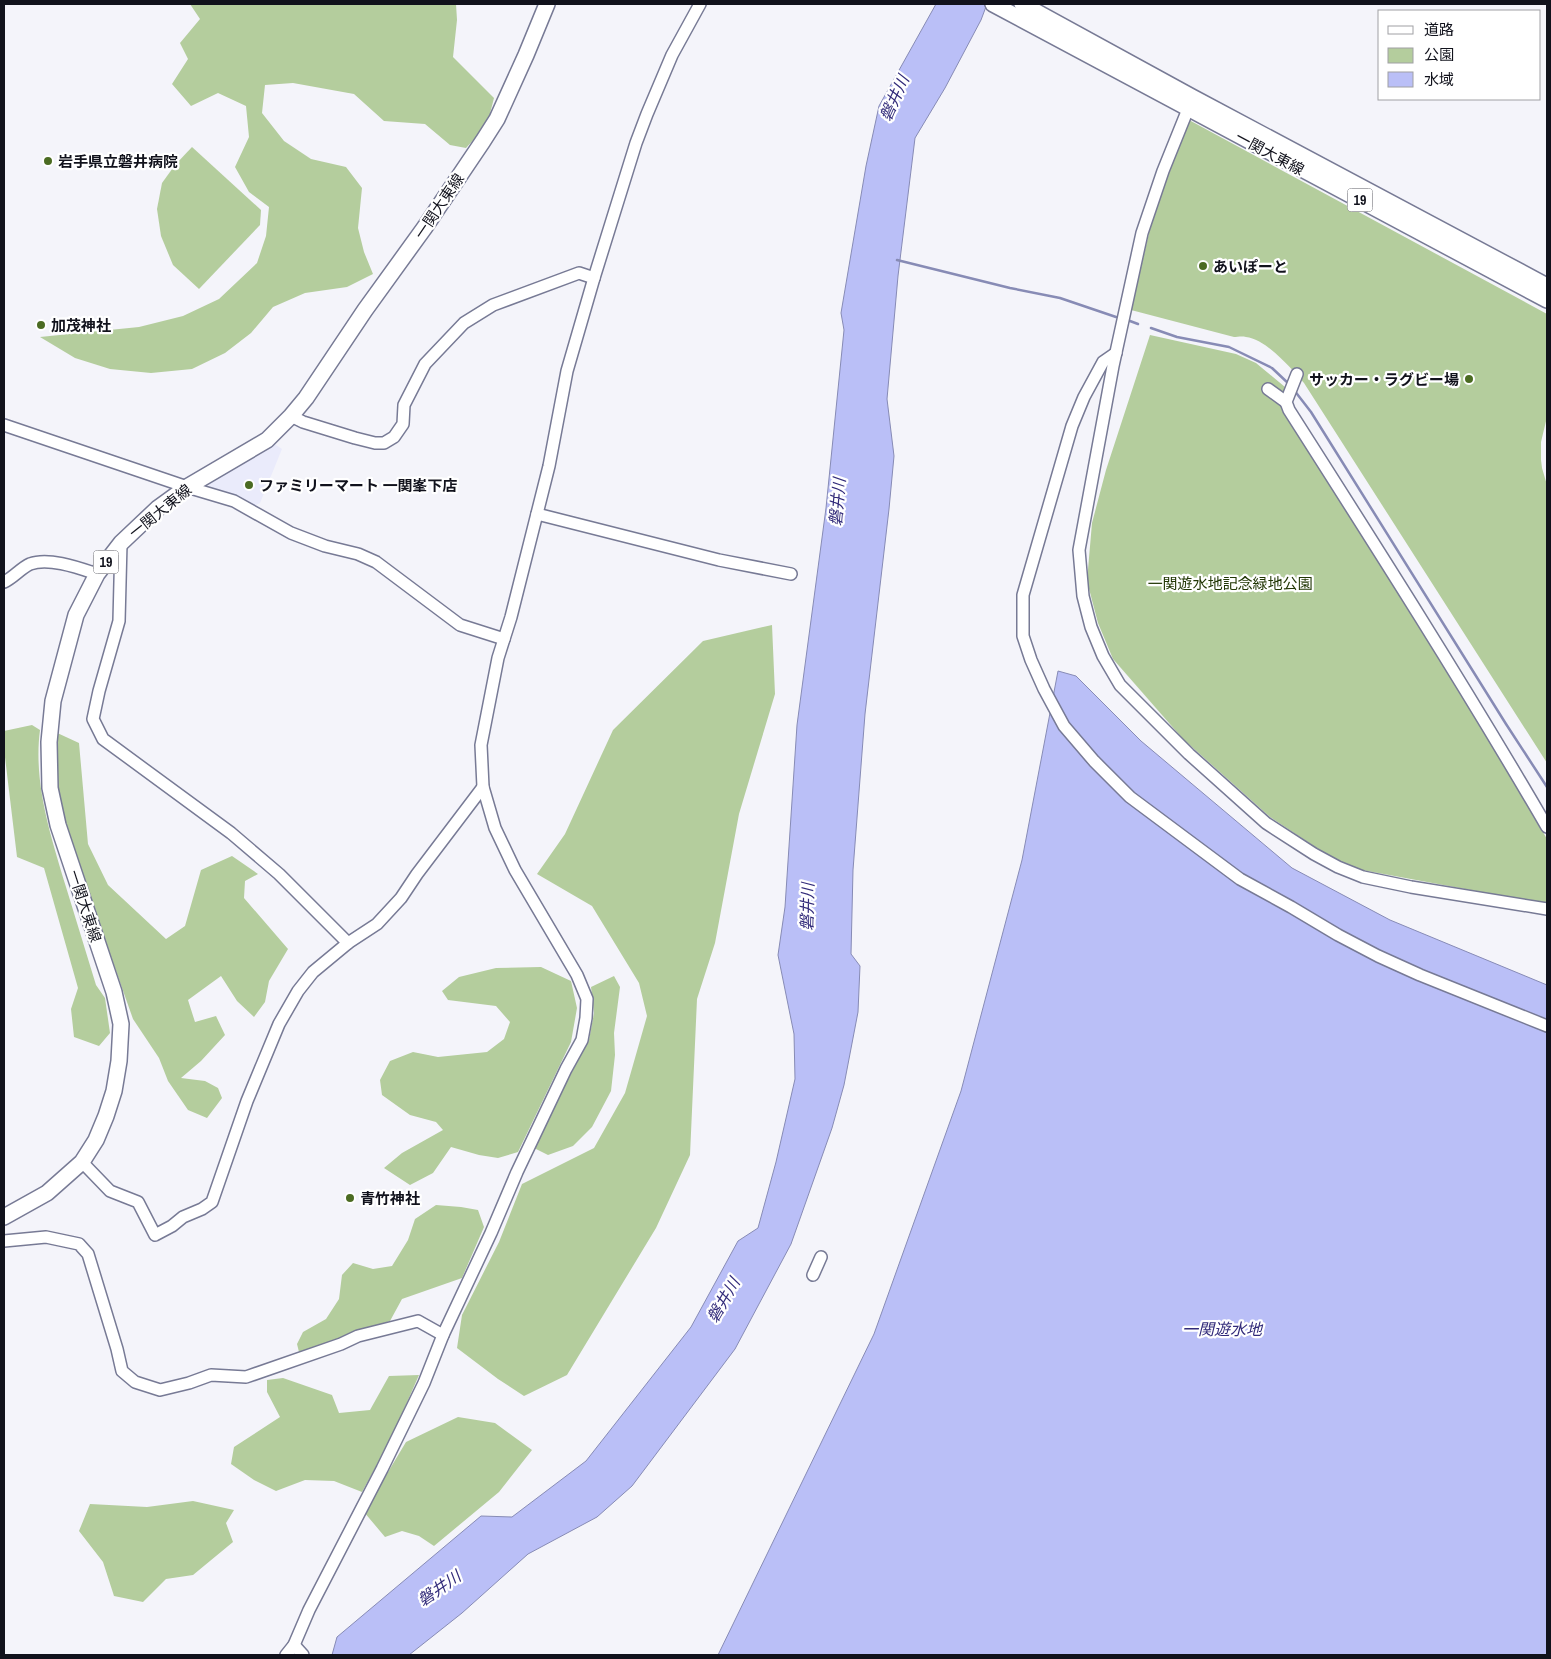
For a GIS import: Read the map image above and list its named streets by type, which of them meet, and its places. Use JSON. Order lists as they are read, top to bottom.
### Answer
{
  "streets": {
    "main road": ["一関大東線", "19"]
  },
  "water": ["磐井川", "一関遊水地"],
  "parks": ["一関遊水地記念緑地公園"],
  "places": [
    "岩手県立磐井病院",
    "あいぽーと",
    "加茂神社",
    "サッカー・ラグビー場",
    "ファミリーマート 一関峯下店",
    "青竹神社"
  ],
  "legend": ["道路", "公園", "水域"]
}
